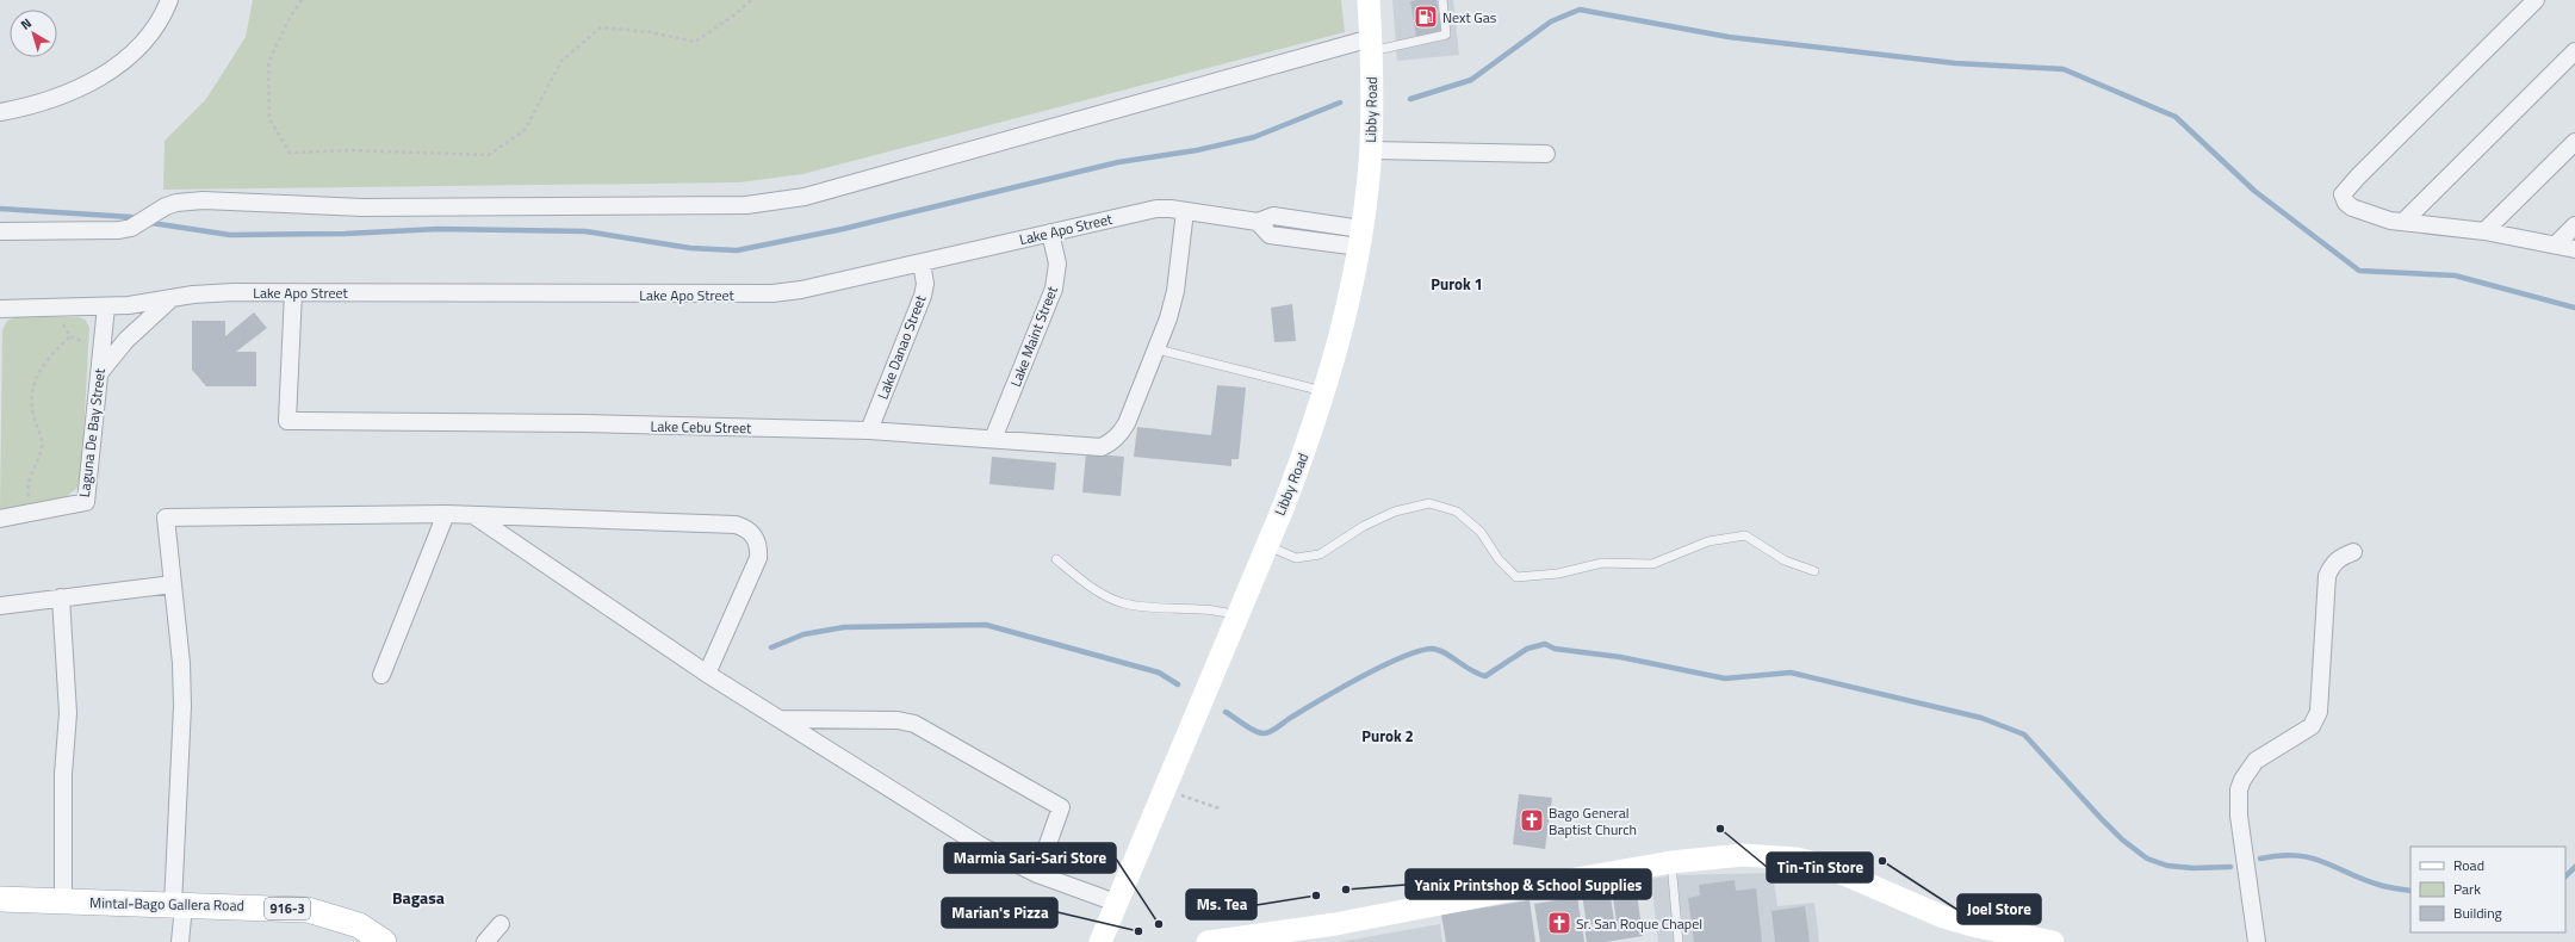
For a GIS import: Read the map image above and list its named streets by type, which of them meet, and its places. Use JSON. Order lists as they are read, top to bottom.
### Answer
{
  "streets": {
    "main road": ["Libby Road", "Mintal-Bago Gallera Road", "916-3"],
    "street": [
      "Lake Apo Street",
      "Lake Maint Street",
      "Lake Danao Street",
      "Lake Cebu Street",
      "Laguna De Bay Street"
    ]
  },
  "crossings": [
    ["Libby Road", "Lake Apo Street"],
    ["Lake Apo Street", "Lake Maint Street"],
    ["Lake Apo Street", "Lake Danao Street"],
    ["Lake Apo Street", "Lake Cebu Street"],
    ["Lake Apo Street", "Laguna De Bay Street"],
    ["Lake Maint Street", "Lake Cebu Street"],
    ["Lake Danao Street", "Lake Cebu Street"]
  ],
  "districts": ["Purok 1", "Purok 2", "Bagasa"],
  "places": {
    "fuel station": ["Next Gas"],
    "church": ["Bago General Baptist Church", "Sr. San Roque Chapel"],
    "other": [
      "Tin-Tin Store",
      "Joel Store",
      "Yanix Printshop & School Supplies",
      "Ms. Tea",
      "Marmia Sari-Sari Store",
      "Marian's Pizza"
    ]
  },
  "legend": ["Road", "Park", "Building"],
  "north": "top left"
}
